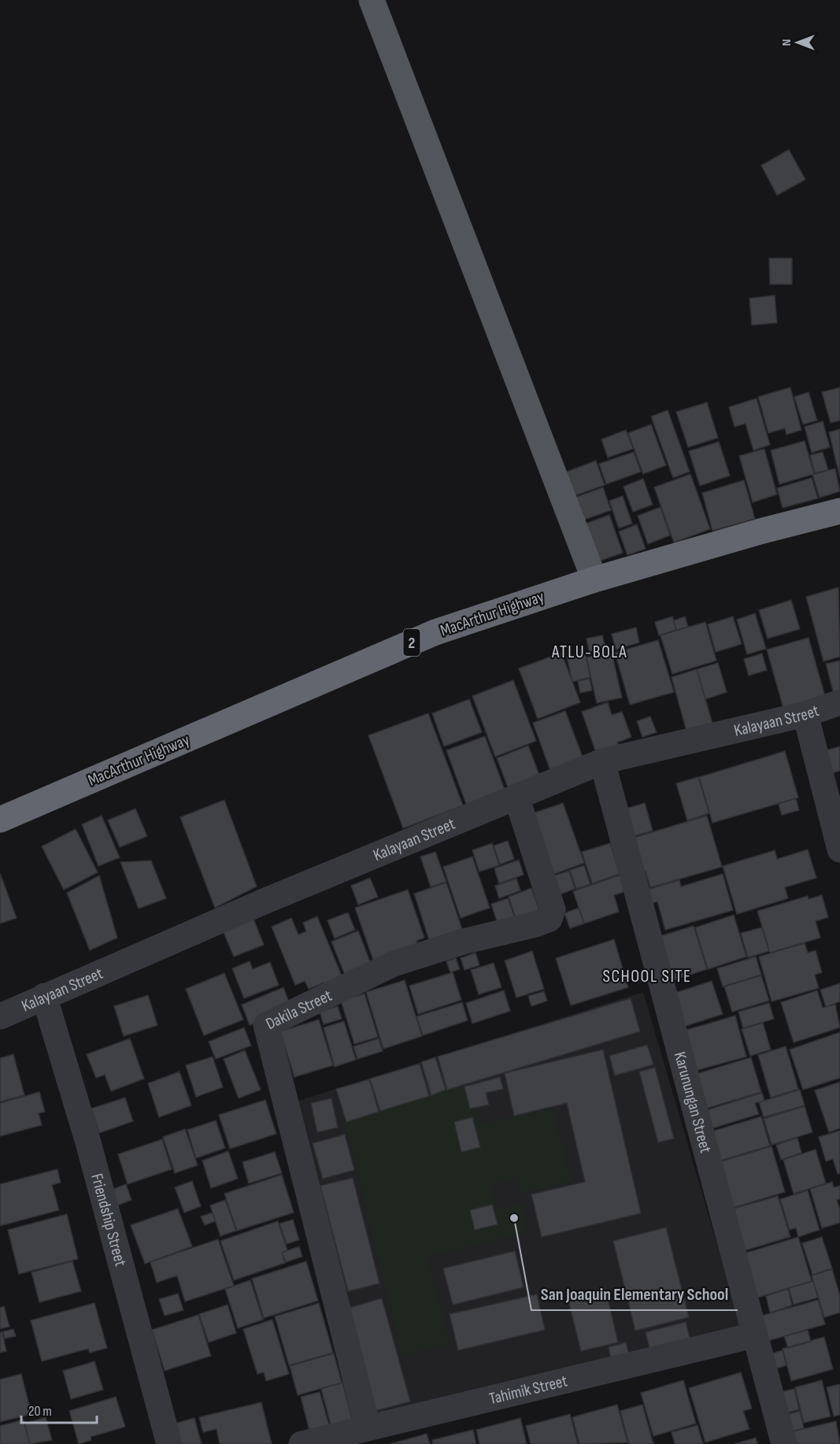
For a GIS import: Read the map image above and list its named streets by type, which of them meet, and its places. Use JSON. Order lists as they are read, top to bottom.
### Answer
{
  "streets": {
    "highway": ["MacArthur Highway", "2"],
    "street": [
      "Kalayaan Street",
      "Dakila Street",
      "Karunungan Street",
      "Friendship Street",
      "Tahimik Street"
    ]
  },
  "crossings": [
    ["Kalayaan Street", "Dakila Street"],
    ["Kalayaan Street", "Karunungan Street"],
    ["Kalayaan Street", "Friendship Street"],
    ["Dakila Street", "Tahimik Street"],
    ["Karunungan Street", "Tahimik Street"]
  ],
  "districts": ["ATLU-BOLA", "SCHOOL SITE"],
  "places": ["San Joaquin Elementary School"],
  "scale_bar": "20 m",
  "north": "left"
}
